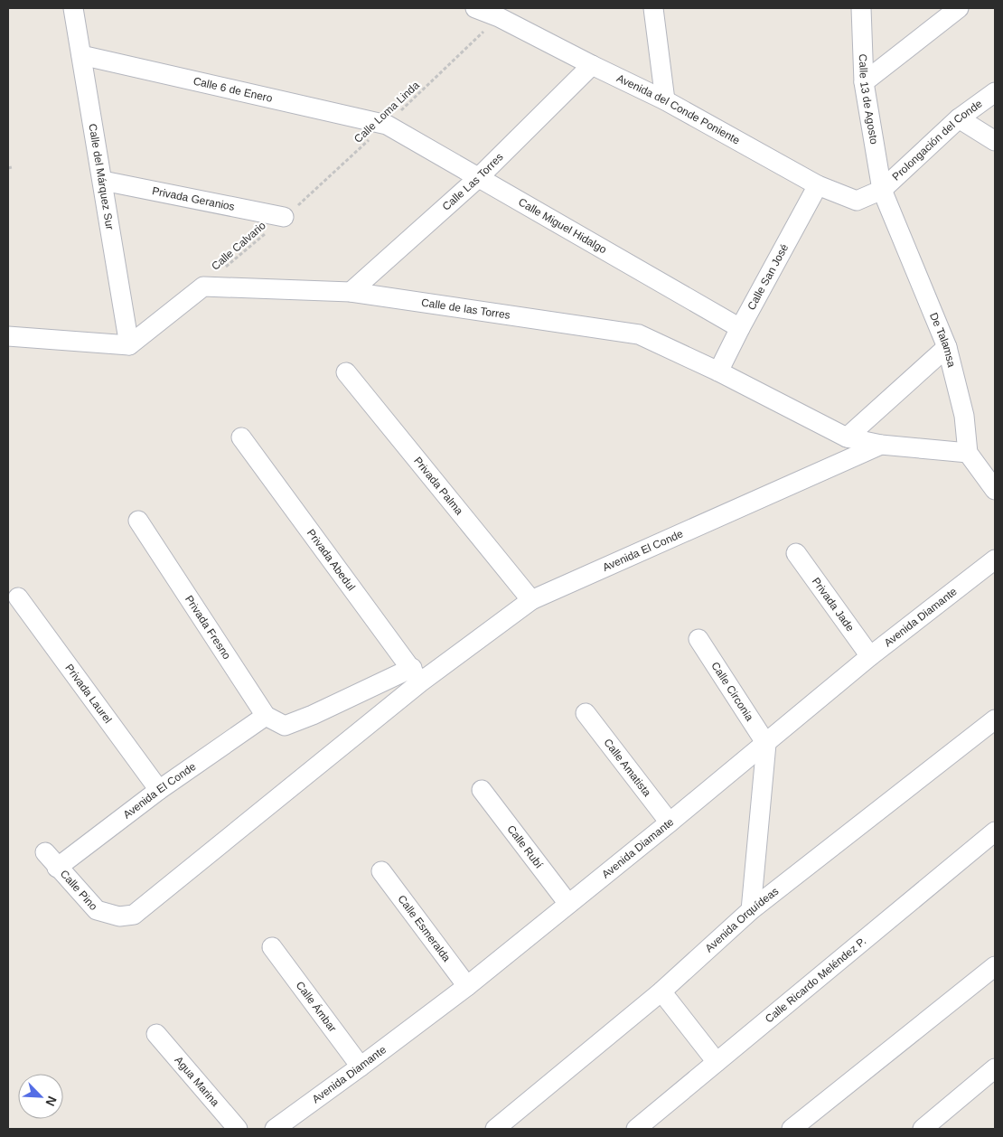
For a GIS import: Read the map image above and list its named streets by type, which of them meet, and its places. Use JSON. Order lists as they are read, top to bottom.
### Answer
{
  "streets": {
    "street": [
      "Calle 6 de Enero",
      "Calle 13 de Agosto",
      "Avenida del Conde Poniente",
      "Prolongación del Conde",
      "Calle del Márquez Sur",
      "Calle Las Torres",
      "Privada Geranios",
      "Calle Miguel Hidalgo",
      "Calle San José",
      "Calle de las Torres",
      "De Talamsa",
      "Privada Palma",
      "Avenida El Conde",
      "Privada Abedul",
      "Privada Jade",
      "Avenida Diamante",
      "Privada Fresno",
      "Calle Circonia",
      "Privada Laurel",
      "Calle Amatista",
      "Calle Rubí",
      "Calle Pino",
      "Avenida Orquídeas",
      "Calle Esmeralda",
      "Calle Ricardo Meléndez P.",
      "Calle Ámbar",
      "Agua Marina"
    ],
    "path": ["Calle Loma Linda", "Calle Calvario"]
  },
  "crossings": [
    ["Calle 6 de Enero", "Calle Loma Linda"],
    ["Calle 6 de Enero", "Calle del Márquez Sur"],
    ["Calle 6 de Enero", "Calle Miguel Hidalgo"],
    ["Calle 13 de Agosto", "Avenida del Conde Poniente"],
    ["Calle 13 de Agosto", "Prolongación del Conde"],
    ["Calle 13 de Agosto", "De Talamsa"],
    ["Avenida del Conde Poniente", "Calle Loma Linda"],
    ["Avenida del Conde Poniente", "Prolongación del Conde"],
    ["Avenida del Conde Poniente", "Calle Las Torres"],
    ["Avenida del Conde Poniente", "Calle San José"],
    ["Avenida del Conde Poniente", "De Talamsa"],
    ["Calle Loma Linda", "Privada Geranios"],
    ["Calle Loma Linda", "Calle Miguel Hidalgo"],
    ["Calle Loma Linda", "Calle Calvario"],
    ["Prolongación del Conde", "De Talamsa"],
    ["Calle del Márquez Sur", "Privada Geranios"],
    ["Calle Las Torres", "Calle Miguel Hidalgo"],
    ["Calle Las Torres", "Calle de las Torres"],
    ["Privada Geranios", "Calle Calvario"],
    ["Calle Miguel Hidalgo", "Calle San José"],
    ["Calle Calvario", "Calle de las Torres"],
    ["Calle San José", "Calle de las Torres"],
    ["Calle de las Torres", "De Talamsa"],
    ["Calle de las Torres", "Avenida El Conde"],
    ["Privada Palma", "Avenida El Conde"],
    ["Avenida El Conde", "Privada Abedul"],
    ["Avenida El Conde", "Privada Fresno"],
    ["Avenida El Conde", "Privada Laurel"],
    ["Avenida El Conde", "Calle Pino"],
    ["Privada Abedul", "Calle Pino"],
    ["Privada Jade", "Avenida Diamante"],
    ["Avenida Diamante", "Calle Circonia"],
    ["Avenida Diamante", "Calle Amatista"],
    ["Avenida Diamante", "Calle Rubí"],
    ["Avenida Diamante", "Calle Esmeralda"],
    ["Avenida Diamante", "Calle Ámbar"]
  ],
  "north": "bottom right"
}
